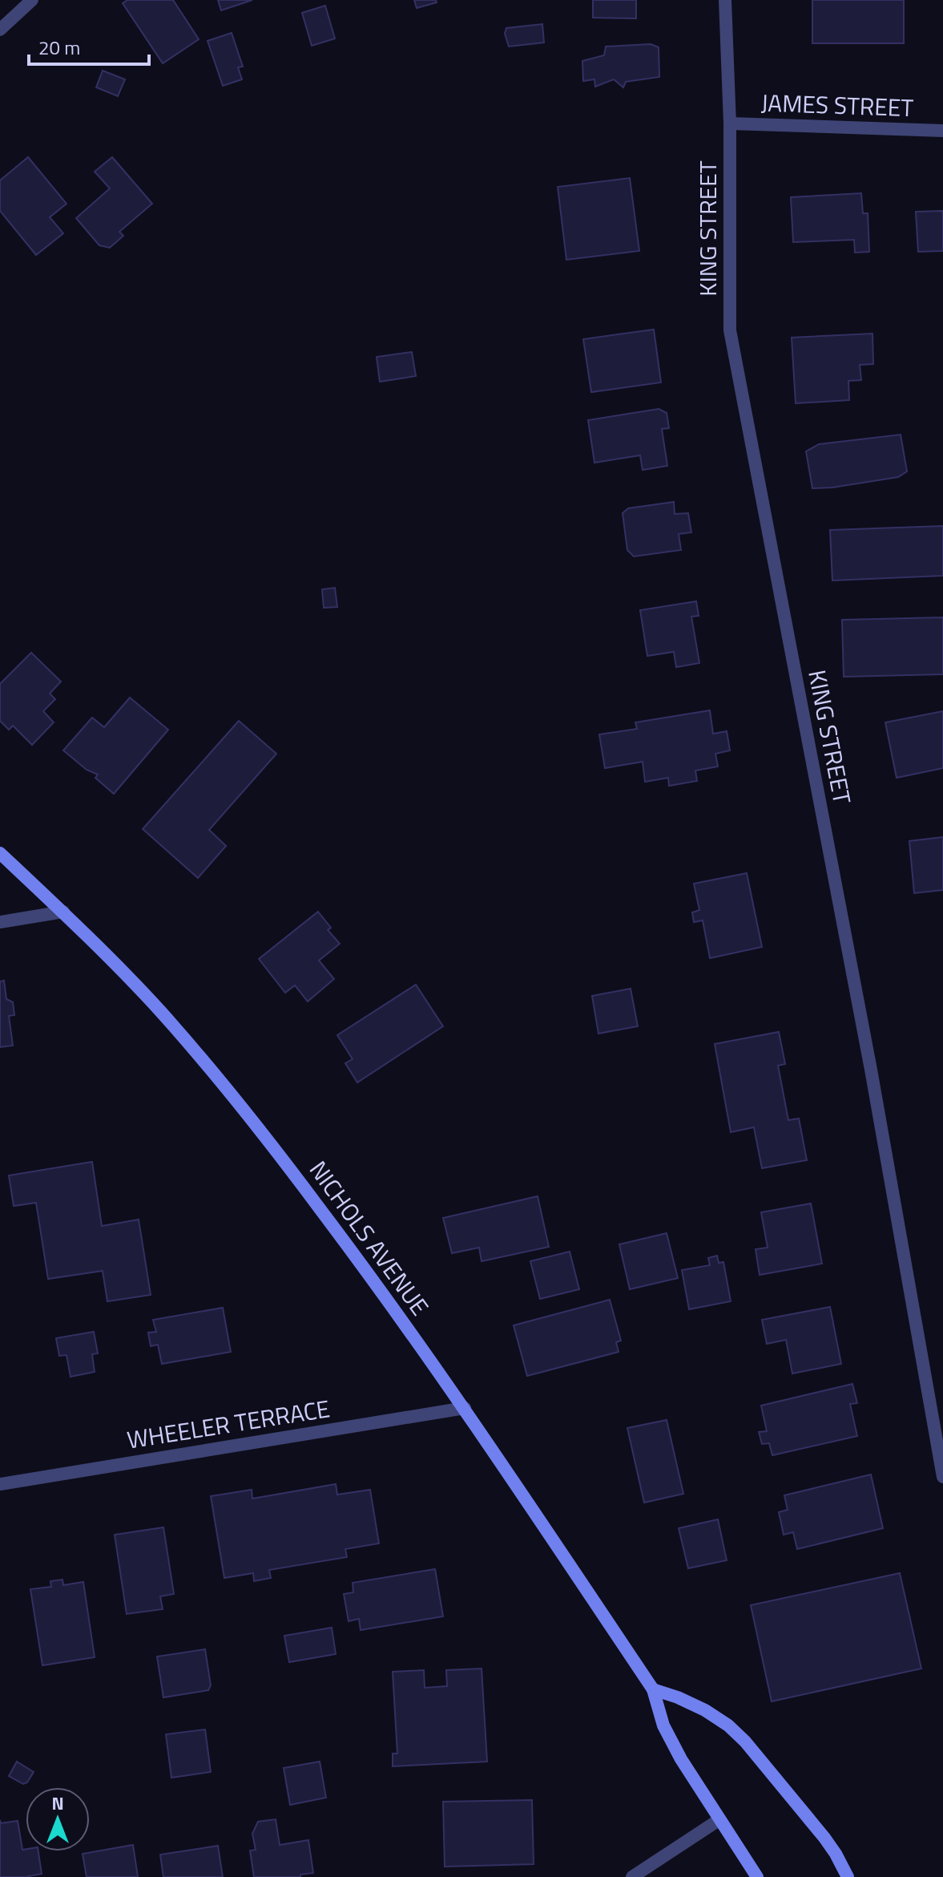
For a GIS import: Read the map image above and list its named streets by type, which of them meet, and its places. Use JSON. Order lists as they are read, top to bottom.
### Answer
{
  "streets": {
    "main road": ["NICHOLS AVENUE"],
    "street": ["JAMES STREET", "KING STREET", "WHEELER TERRACE"]
  },
  "crossings": [
    ["JAMES STREET", "KING STREET"],
    ["NICHOLS AVENUE", "WHEELER TERRACE"]
  ],
  "scale_bar": "20 m",
  "north": "top"
}
